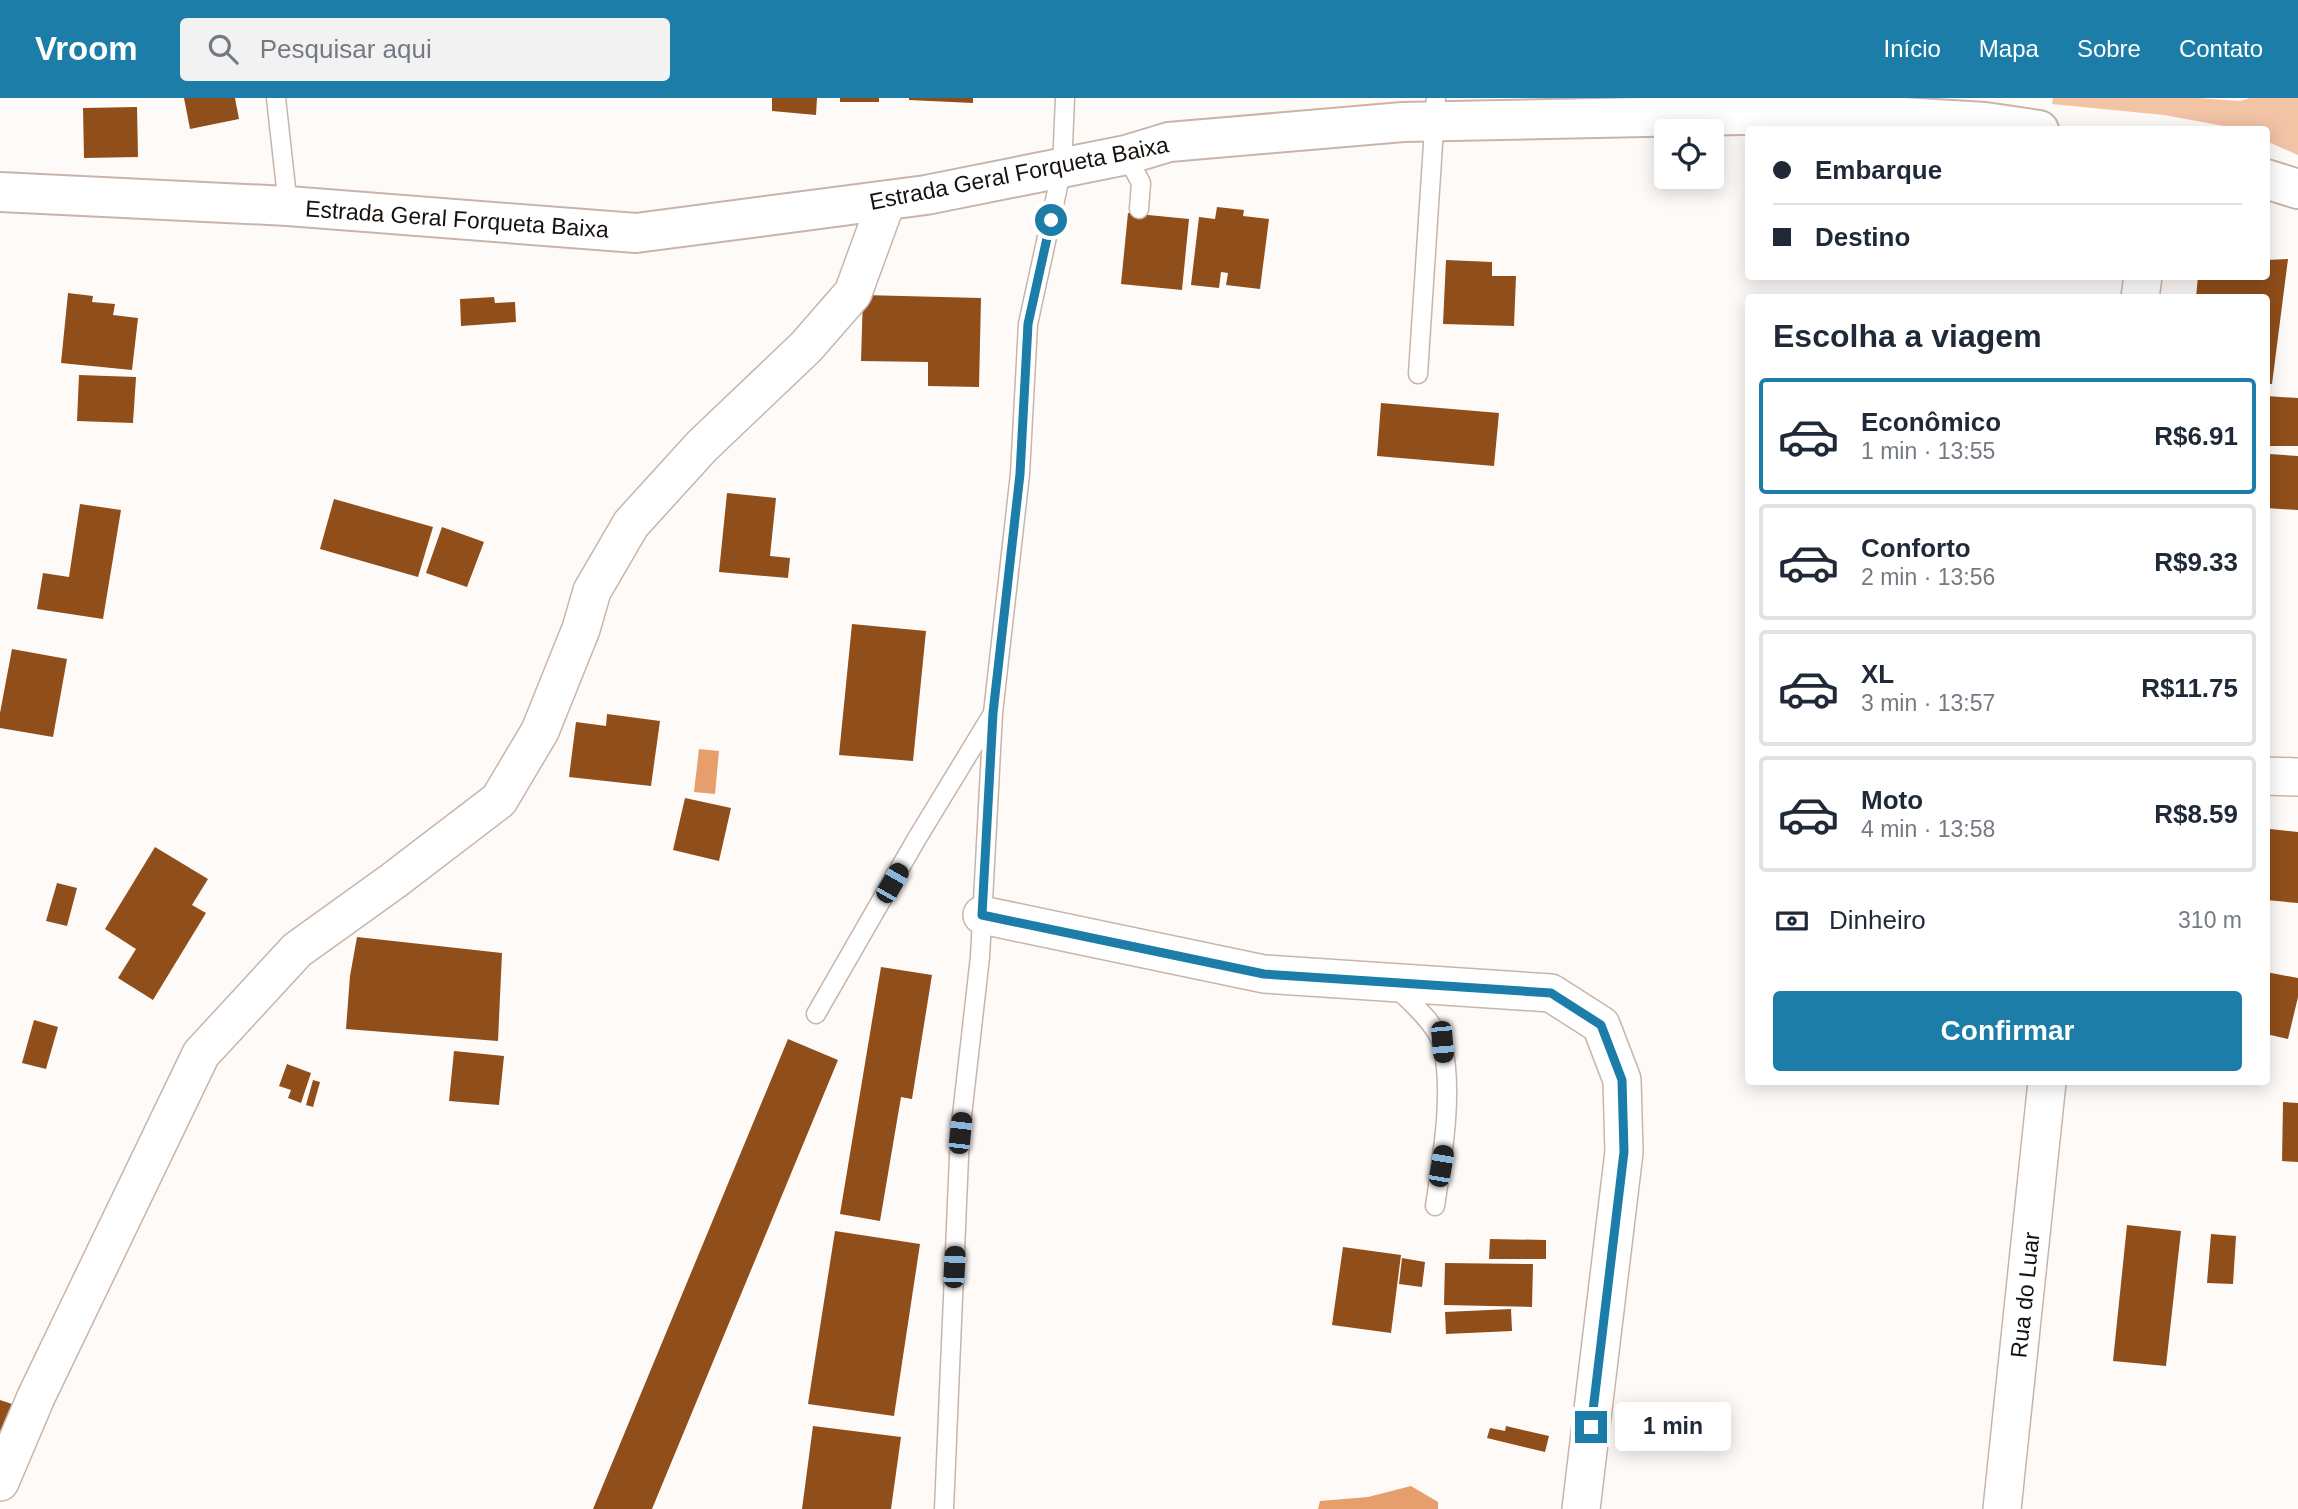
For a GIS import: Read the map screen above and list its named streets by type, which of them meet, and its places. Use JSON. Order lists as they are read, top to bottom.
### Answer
{
  "streets": {
    "street": ["Estrada Geral Forqueta Baixa", "Rua do Luar"]
  },
  "page": {
    "header": "Vroom",
    "search": "Pesquisar aqui",
    "nav": [
      "Início",
      "Mapa",
      "Sobre",
      "Contato"
    ],
    "banner": ["Embarque", "Destino"],
    "heading": "Escolha a viagem",
    "list": [
      {
        "name": "Econômico",
        "note": "1 min · 13:55",
        "value": "R$6.91"
      },
      {
        "name": "Conforto",
        "note": "2 min · 13:56",
        "value": "R$9.33"
      },
      {
        "name": "XL",
        "note": "3 min · 13:57",
        "value": "R$11.75"
      },
      {
        "name": "Moto",
        "note": "4 min · 13:58",
        "value": "R$8.59"
      }
    ],
    "pay": ["Dinheiro", "310 m"],
    "buttons": "Confirmar",
    "bubble": "1 min"
  }
}
